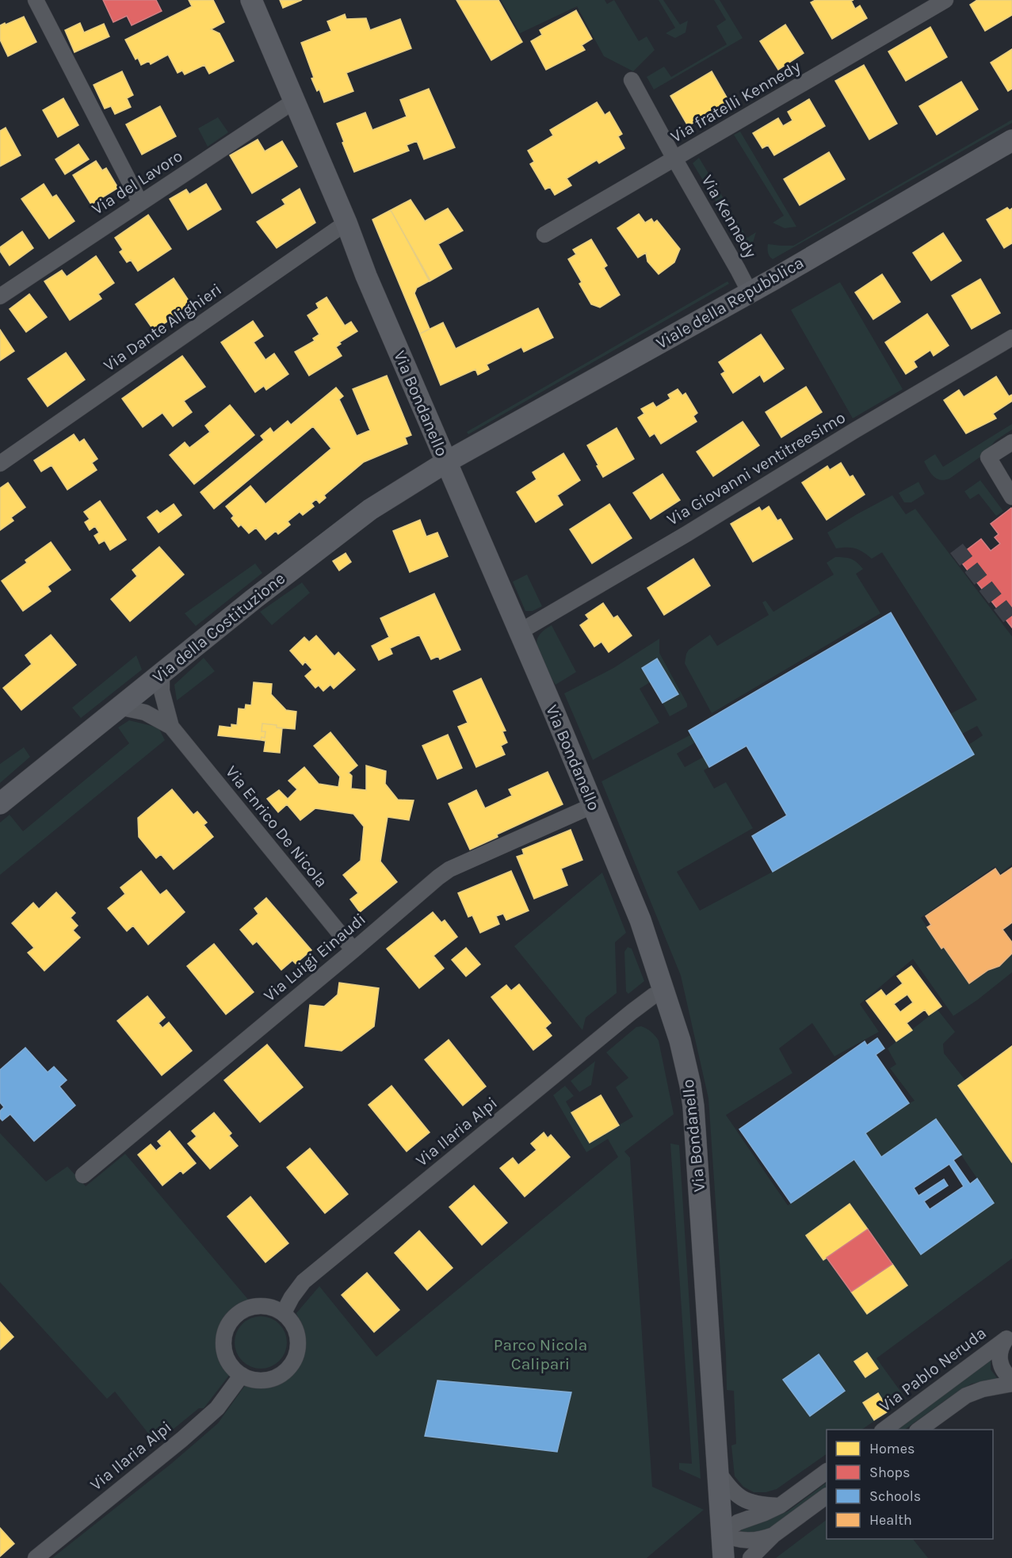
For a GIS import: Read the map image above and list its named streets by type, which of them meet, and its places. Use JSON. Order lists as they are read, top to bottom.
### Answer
{
  "streets": {
    "street": [
      "Via fratelli Kennedy",
      "Via del Lavoro",
      "Via Kennedy",
      "Viale della Repubblica",
      "Via Dante Alighieri",
      "Via Bondanello",
      "Via Giovanni ventitreesimo",
      "Via della Costituzione",
      "Via Enrico De Nicola",
      "Via Luigi Einaudi",
      "Via Ilaria Alpi",
      "Via Pablo Neruda"
    ]
  },
  "crossings": [
    ["Via fratelli Kennedy", "Via Kennedy"],
    ["Via del Lavoro", "Via Bondanello"],
    ["Via Kennedy", "Viale della Repubblica"],
    ["Viale della Repubblica", "Via Bondanello"],
    ["Viale della Repubblica", "Via della Costituzione"],
    ["Via Dante Alighieri", "Via Bondanello"],
    ["Via Bondanello", "Via Giovanni ventitreesimo"],
    ["Via Bondanello", "Via della Costituzione"],
    ["Via Bondanello", "Via Luigi Einaudi"],
    ["Via Bondanello", "Via Ilaria Alpi"],
    ["Via della Costituzione", "Via Enrico De Nicola"],
    ["Via Enrico De Nicola", "Via Luigi Einaudi"]
  ],
  "parks": ["Parco Nicola Calipari"],
  "legend": [
    "Homes",
    "Shops",
    "Schools",
    "Health"
  ]
}
